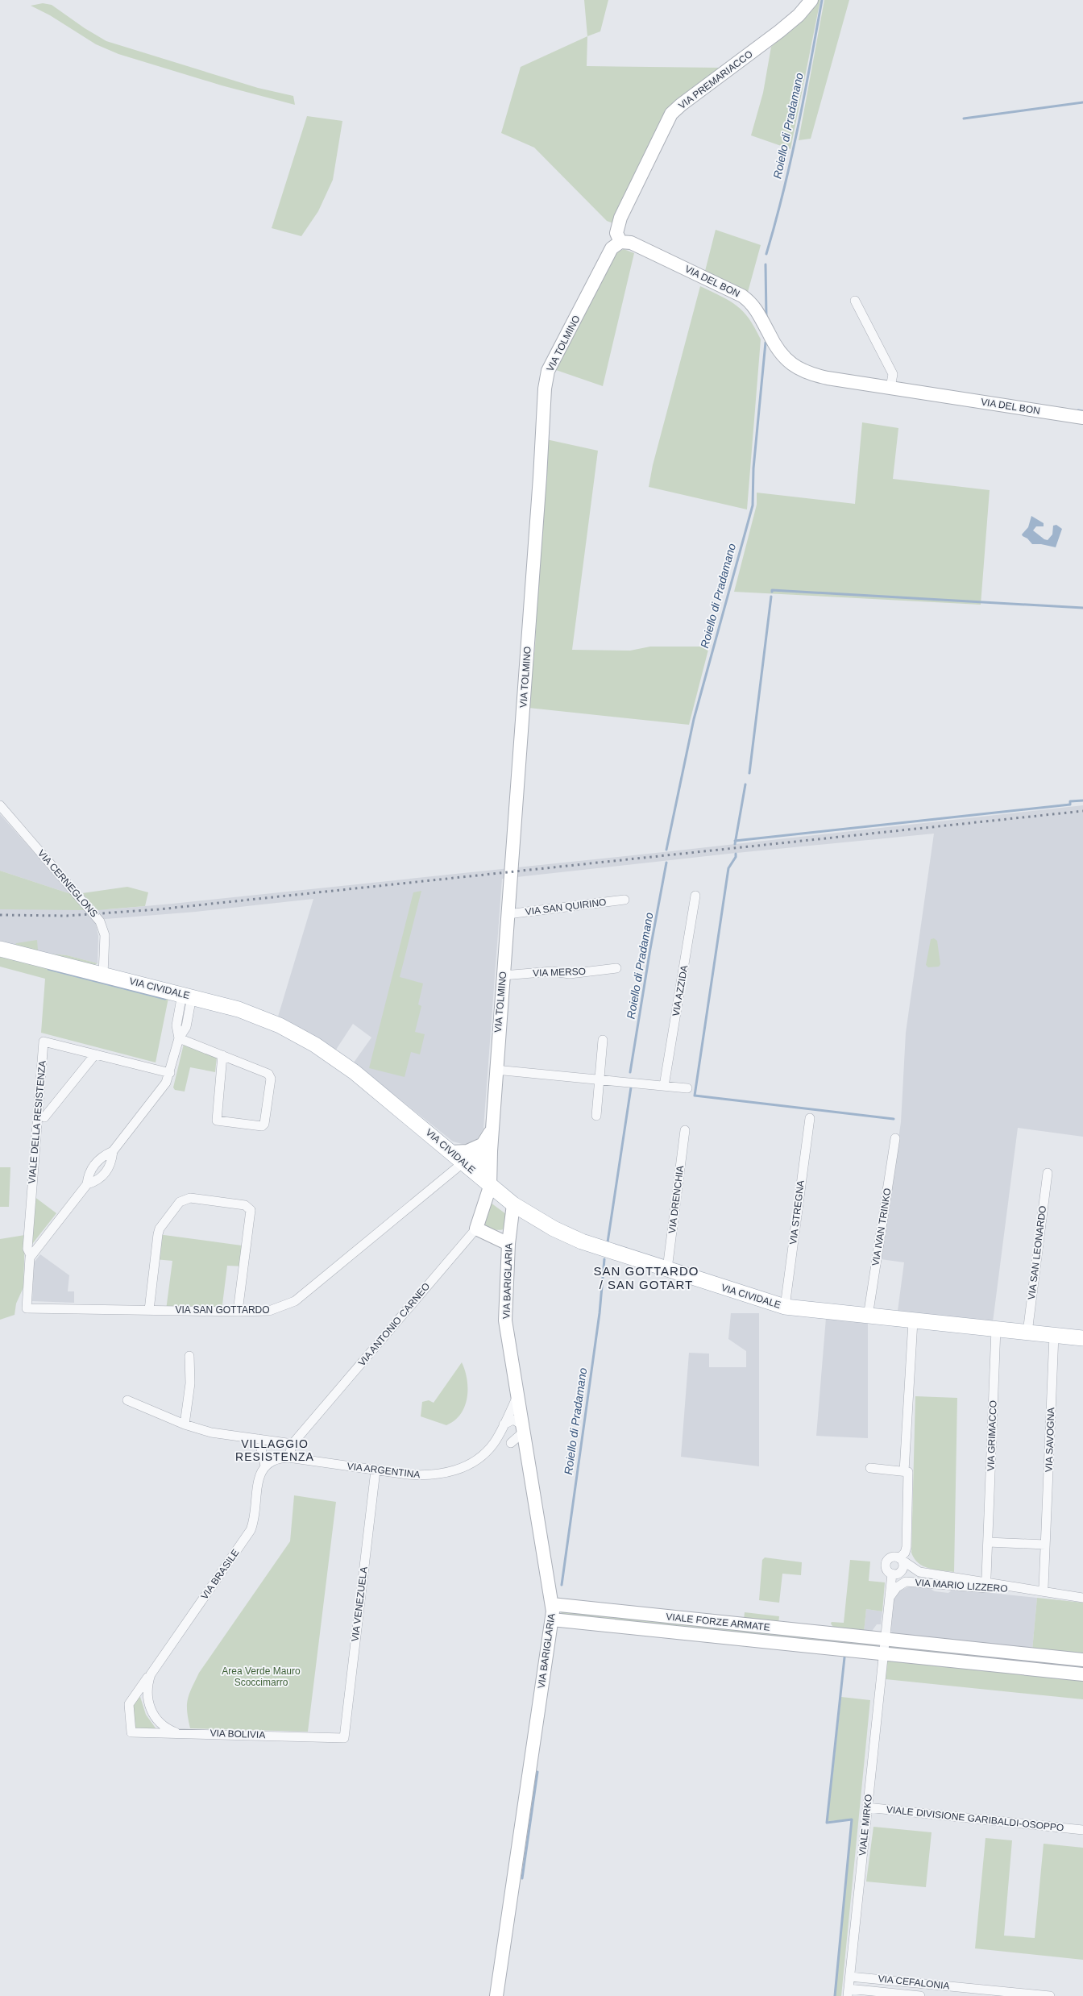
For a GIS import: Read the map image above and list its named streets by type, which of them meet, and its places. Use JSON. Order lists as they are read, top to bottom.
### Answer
{
  "streets": {
    "main road": ["VIA CIVIDALE"],
    "street": [
      "VIA PREMARIACCO",
      "VIA DEL BON",
      "VIA TOLMINO",
      "VIA CERNEGLONS",
      "VIA SAN QUIRINO",
      "VIA MERSO",
      "VIA AZZIDA",
      "VIALE DELLA RESISTENZA",
      "VIA DRENCHIA",
      "VIA STREGNA",
      "VIA IVAN TRINKO",
      "VIA SAN LEONARDO",
      "VIA BARIGLARIA",
      "VIA SAN GOTTARDO",
      "VIA ANTONIO CARNEO",
      "VIA GRIMACCO",
      "VIA SAVOGNA",
      "VIA ARGENTINA",
      "VIA BRASILE",
      "VIA MARIO LIZZERO",
      "VIA VENEZUELA",
      "VIALE FORZE ARMATE",
      "VIA BOLIVIA",
      "VIALE DIVISIONE GARIBALDI-OSOPPO",
      "VIALE MIRKO",
      "VIA CEFALONIA"
    ]
  },
  "crossings": [
    ["VIA PREMARIACCO", "VIA DEL BON"],
    ["VIA PREMARIACCO", "VIA TOLMINO"],
    ["VIA DEL BON", "VIA TOLMINO"],
    ["VIA TOLMINO", "VIA SAN QUIRINO"],
    ["VIA TOLMINO", "VIA MERSO"],
    ["VIA TOLMINO", "VIA CIVIDALE"],
    ["VIA TOLMINO", "VIA ANTONIO CARNEO"],
    ["VIA CERNEGLONS", "VIA CIVIDALE"],
    ["VIA CIVIDALE", "VIALE DELLA RESISTENZA"],
    ["VIA CIVIDALE", "VIA DRENCHIA"],
    ["VIA CIVIDALE", "VIA STREGNA"],
    ["VIA CIVIDALE", "VIA IVAN TRINKO"],
    ["VIA CIVIDALE", "VIA SAN LEONARDO"],
    ["VIA CIVIDALE", "VIA BARIGLARIA"],
    ["VIA CIVIDALE", "VIA SAN GOTTARDO"],
    ["VIA CIVIDALE", "VIA ANTONIO CARNEO"],
    ["VIA CIVIDALE", "VIA GRIMACCO"],
    ["VIA CIVIDALE", "VIA SAVOGNA"],
    ["VIALE DELLA RESISTENZA", "VIA SAN GOTTARDO"],
    ["VIA BARIGLARIA", "VIA ARGENTINA"],
    ["VIA BARIGLARIA", "VIALE FORZE ARMATE"],
    ["VIA ANTONIO CARNEO", "VIA ARGENTINA"],
    ["VIA SAVOGNA", "VIA MARIO LIZZERO"],
    ["VIA ARGENTINA", "VIA VENEZUELA"],
    ["VIA BRASILE", "VIA BOLIVIA"],
    ["VIA MARIO LIZZERO", "VIALE FORZE ARMATE"],
    ["VIA VENEZUELA", "VIA BOLIVIA"],
    ["VIALE FORZE ARMATE", "VIALE MIRKO"],
    ["VIALE DIVISIONE GARIBALDI-OSOPPO", "VIALE MIRKO"],
    ["VIALE MIRKO", "VIA CEFALONIA"]
  ],
  "districts": ["SAN GOTTARDO / SAN GOTART", "VILLAGGIO RESISTENZA"],
  "water": ["Roiello di Pradamano"],
  "parks": ["Area Verde Mauro Scoccimarro"]
}
